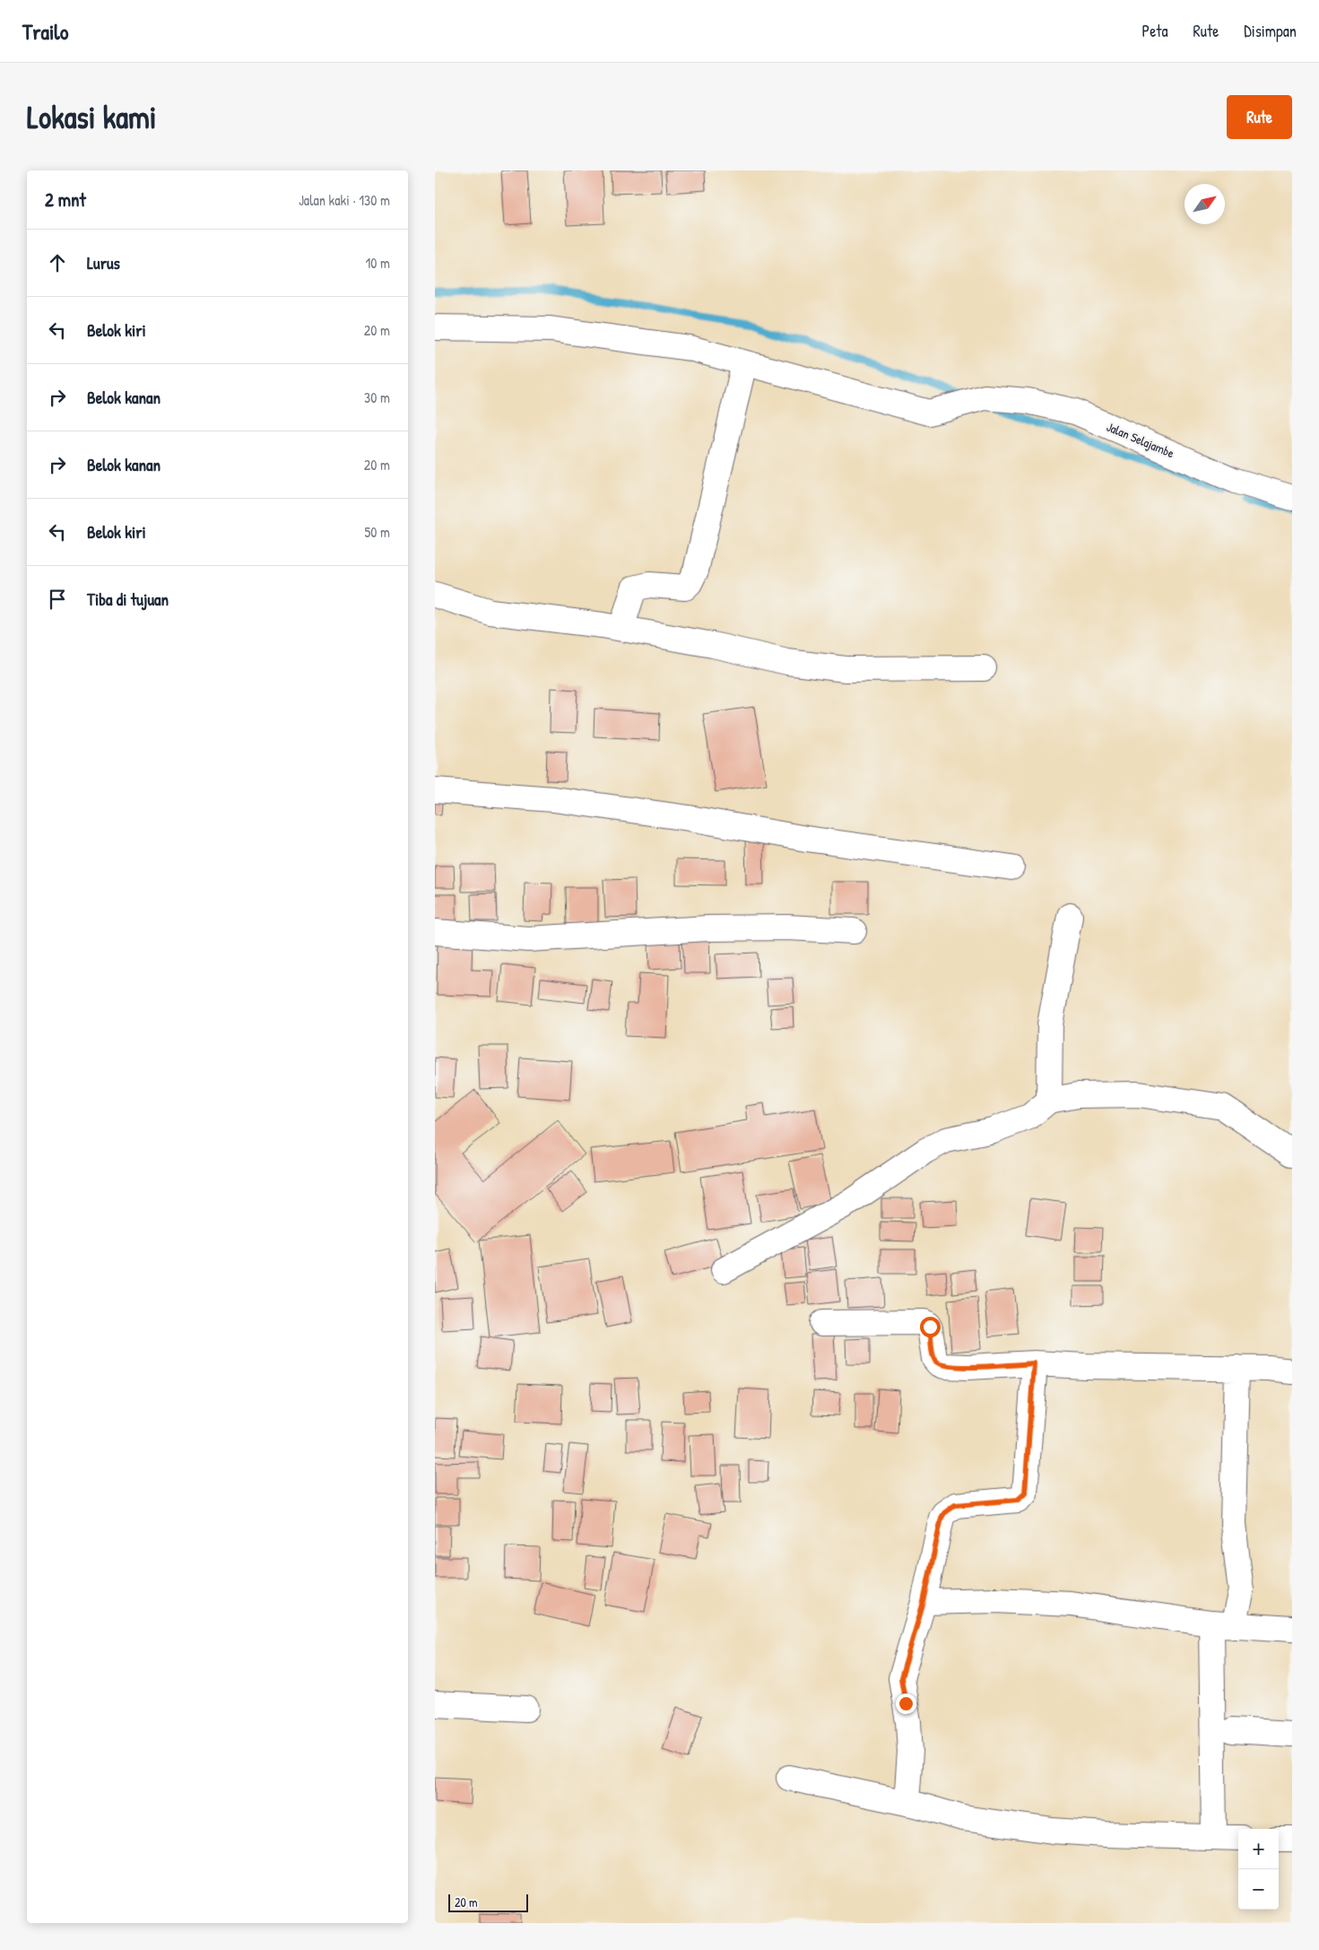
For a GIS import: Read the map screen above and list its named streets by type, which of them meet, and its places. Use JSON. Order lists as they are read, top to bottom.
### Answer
{
  "streets": {
    "street": ["Jalan Selajambe"]
  },
  "scale_bar": "20 m",
  "north": "top right",
  "page": {
    "header": "Trailo",
    "nav": ["Peta", "Rute", "Disimpan"],
    "buttons": "Rute",
    "title": "Lokasi kami",
    "heading": ["2 mnt", "Jalan kaki · 130 m"],
    "list": [
      ["Lurus", "10 m"],
      ["Belok kiri", "20 m"],
      ["Belok kanan", "30 m"],
      ["Belok kanan", "20 m"],
      ["Belok kiri", "50 m"],
      "Tiba di tujuan"
    ],
    "map_buttons": ["+", "−"],
    "scale": "20 m"
  }
}
